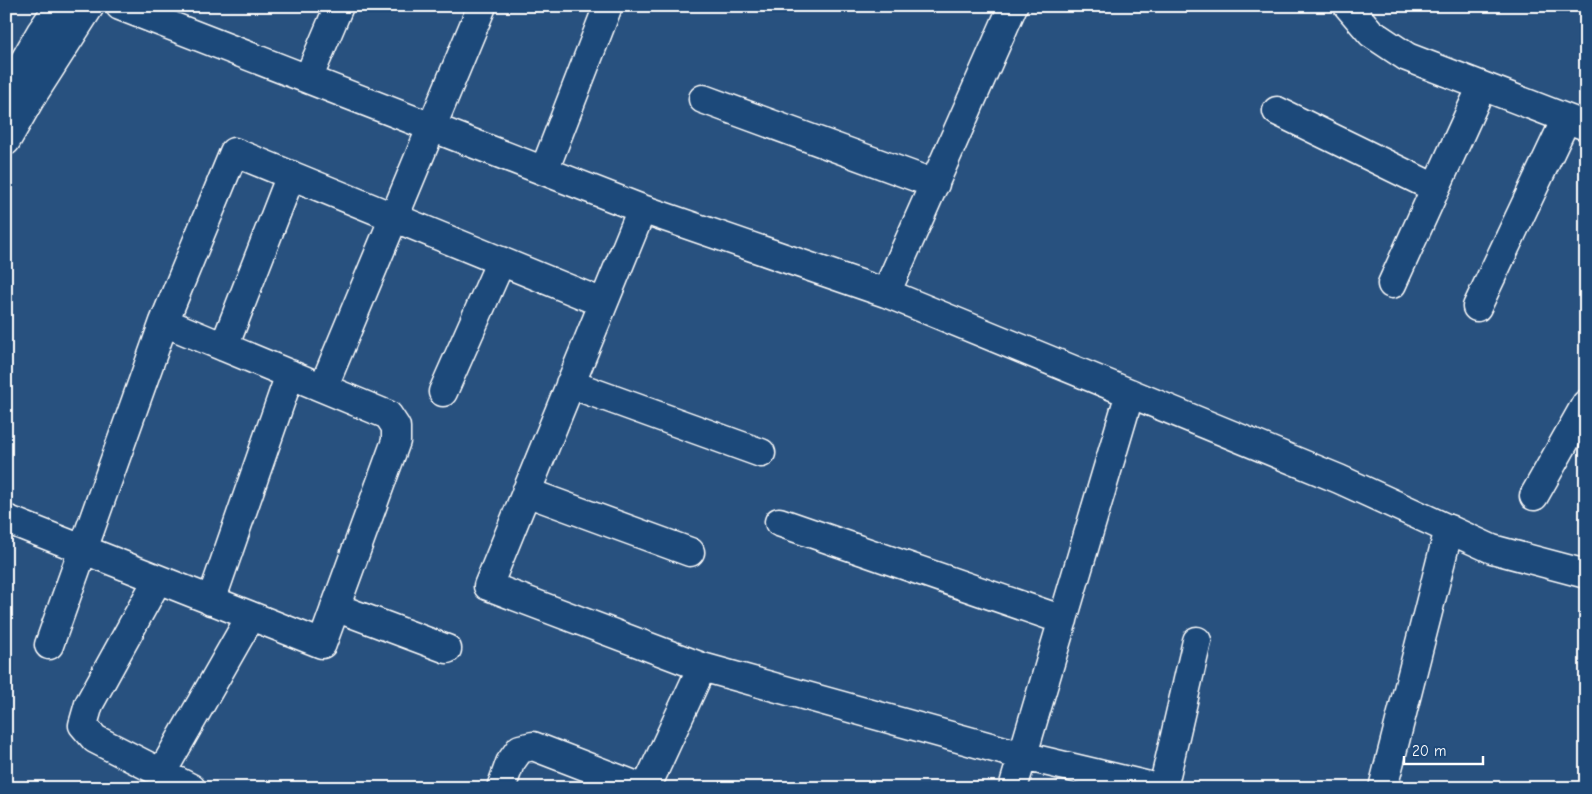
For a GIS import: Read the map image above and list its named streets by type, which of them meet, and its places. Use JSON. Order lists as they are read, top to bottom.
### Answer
{
  "scale_bar": "20 m"
}
